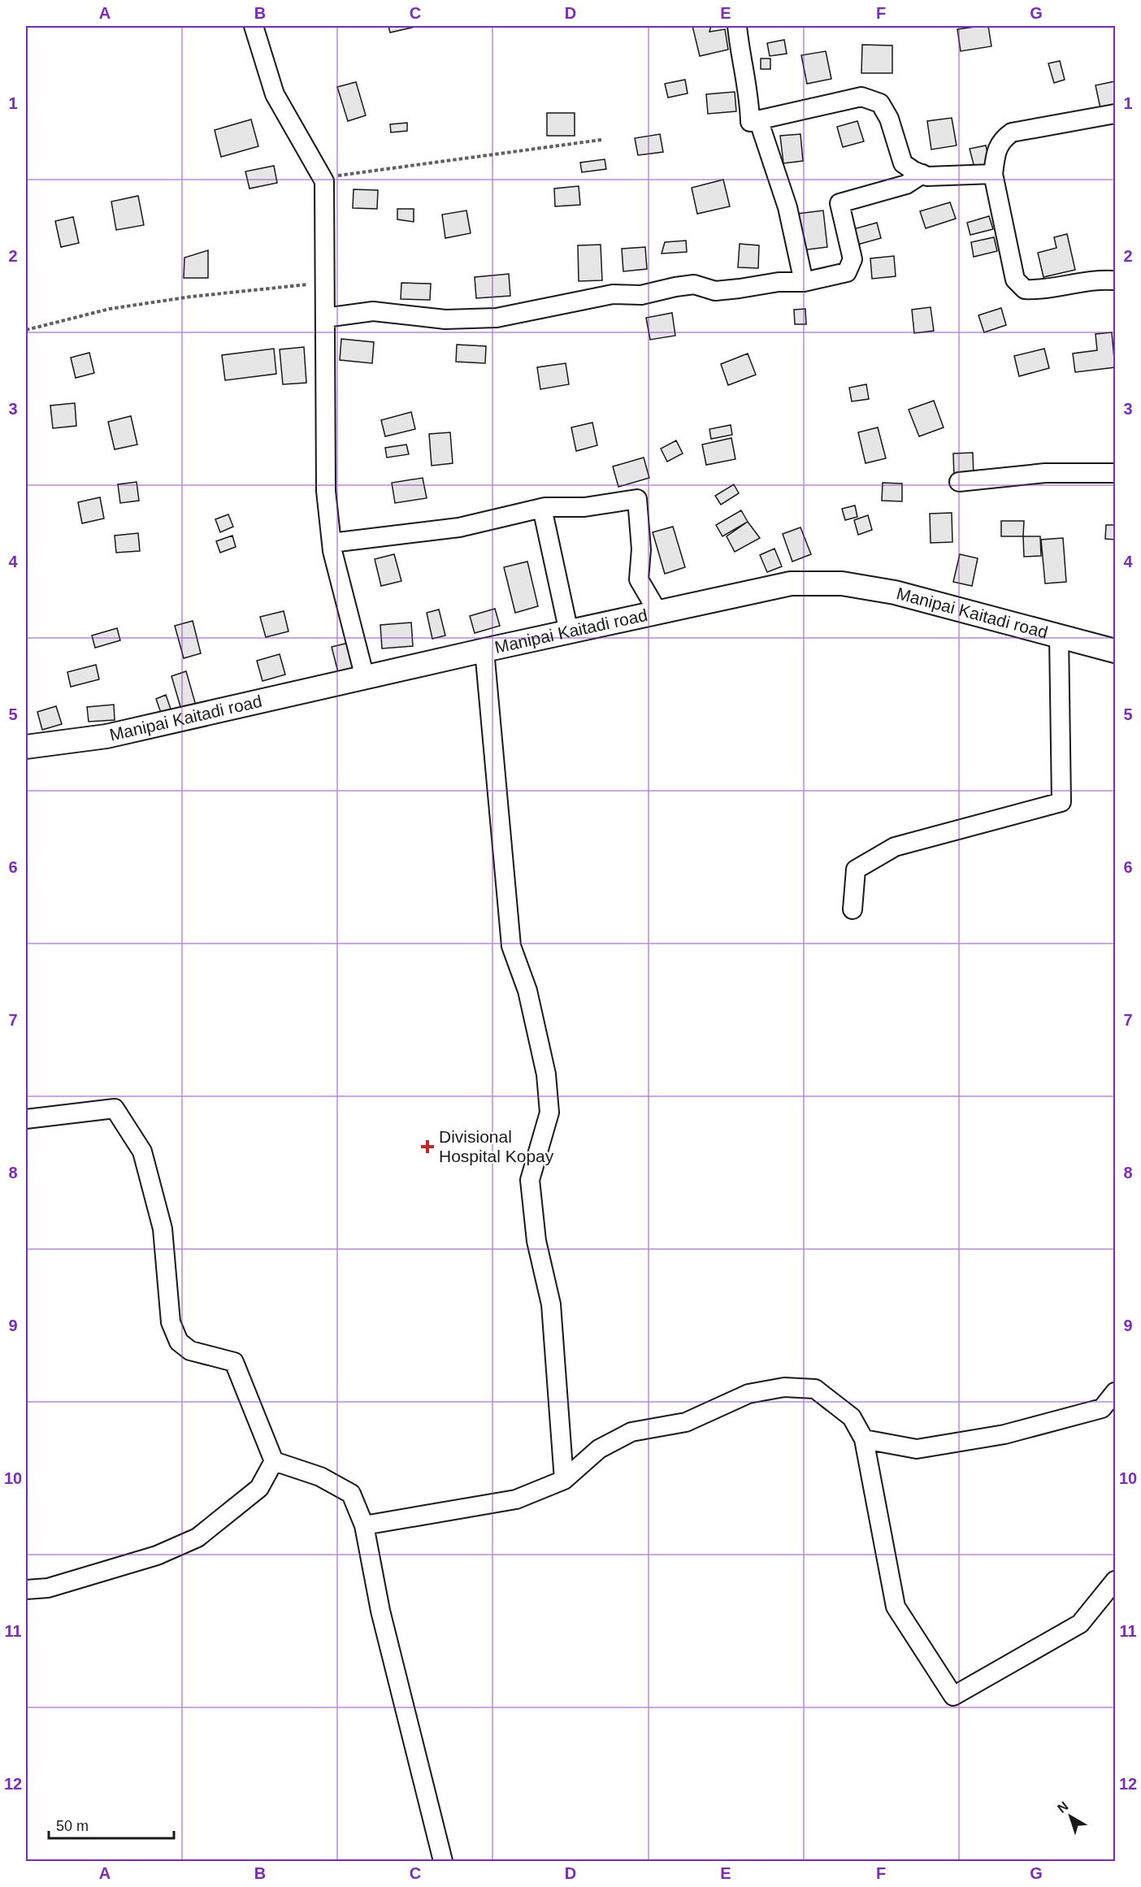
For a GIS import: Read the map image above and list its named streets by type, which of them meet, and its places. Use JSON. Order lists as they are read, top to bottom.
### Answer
{
  "streets": {
    "main road": ["Manipai Kaitadi road"]
  },
  "places": {
    "health": ["Divisional Hospital Kopay"]
  },
  "scale_bar": "50 m",
  "north": "top left",
  "grid": {
    "columns": [
      "A",
      "B",
      "C",
      "D",
      "E",
      "F",
      "G"
    ],
    "rows": [
      "1",
      "2",
      "3",
      "4",
      "5",
      "6",
      "7",
      "8",
      "9",
      "10",
      "11",
      "12"
    ]
  }
}
